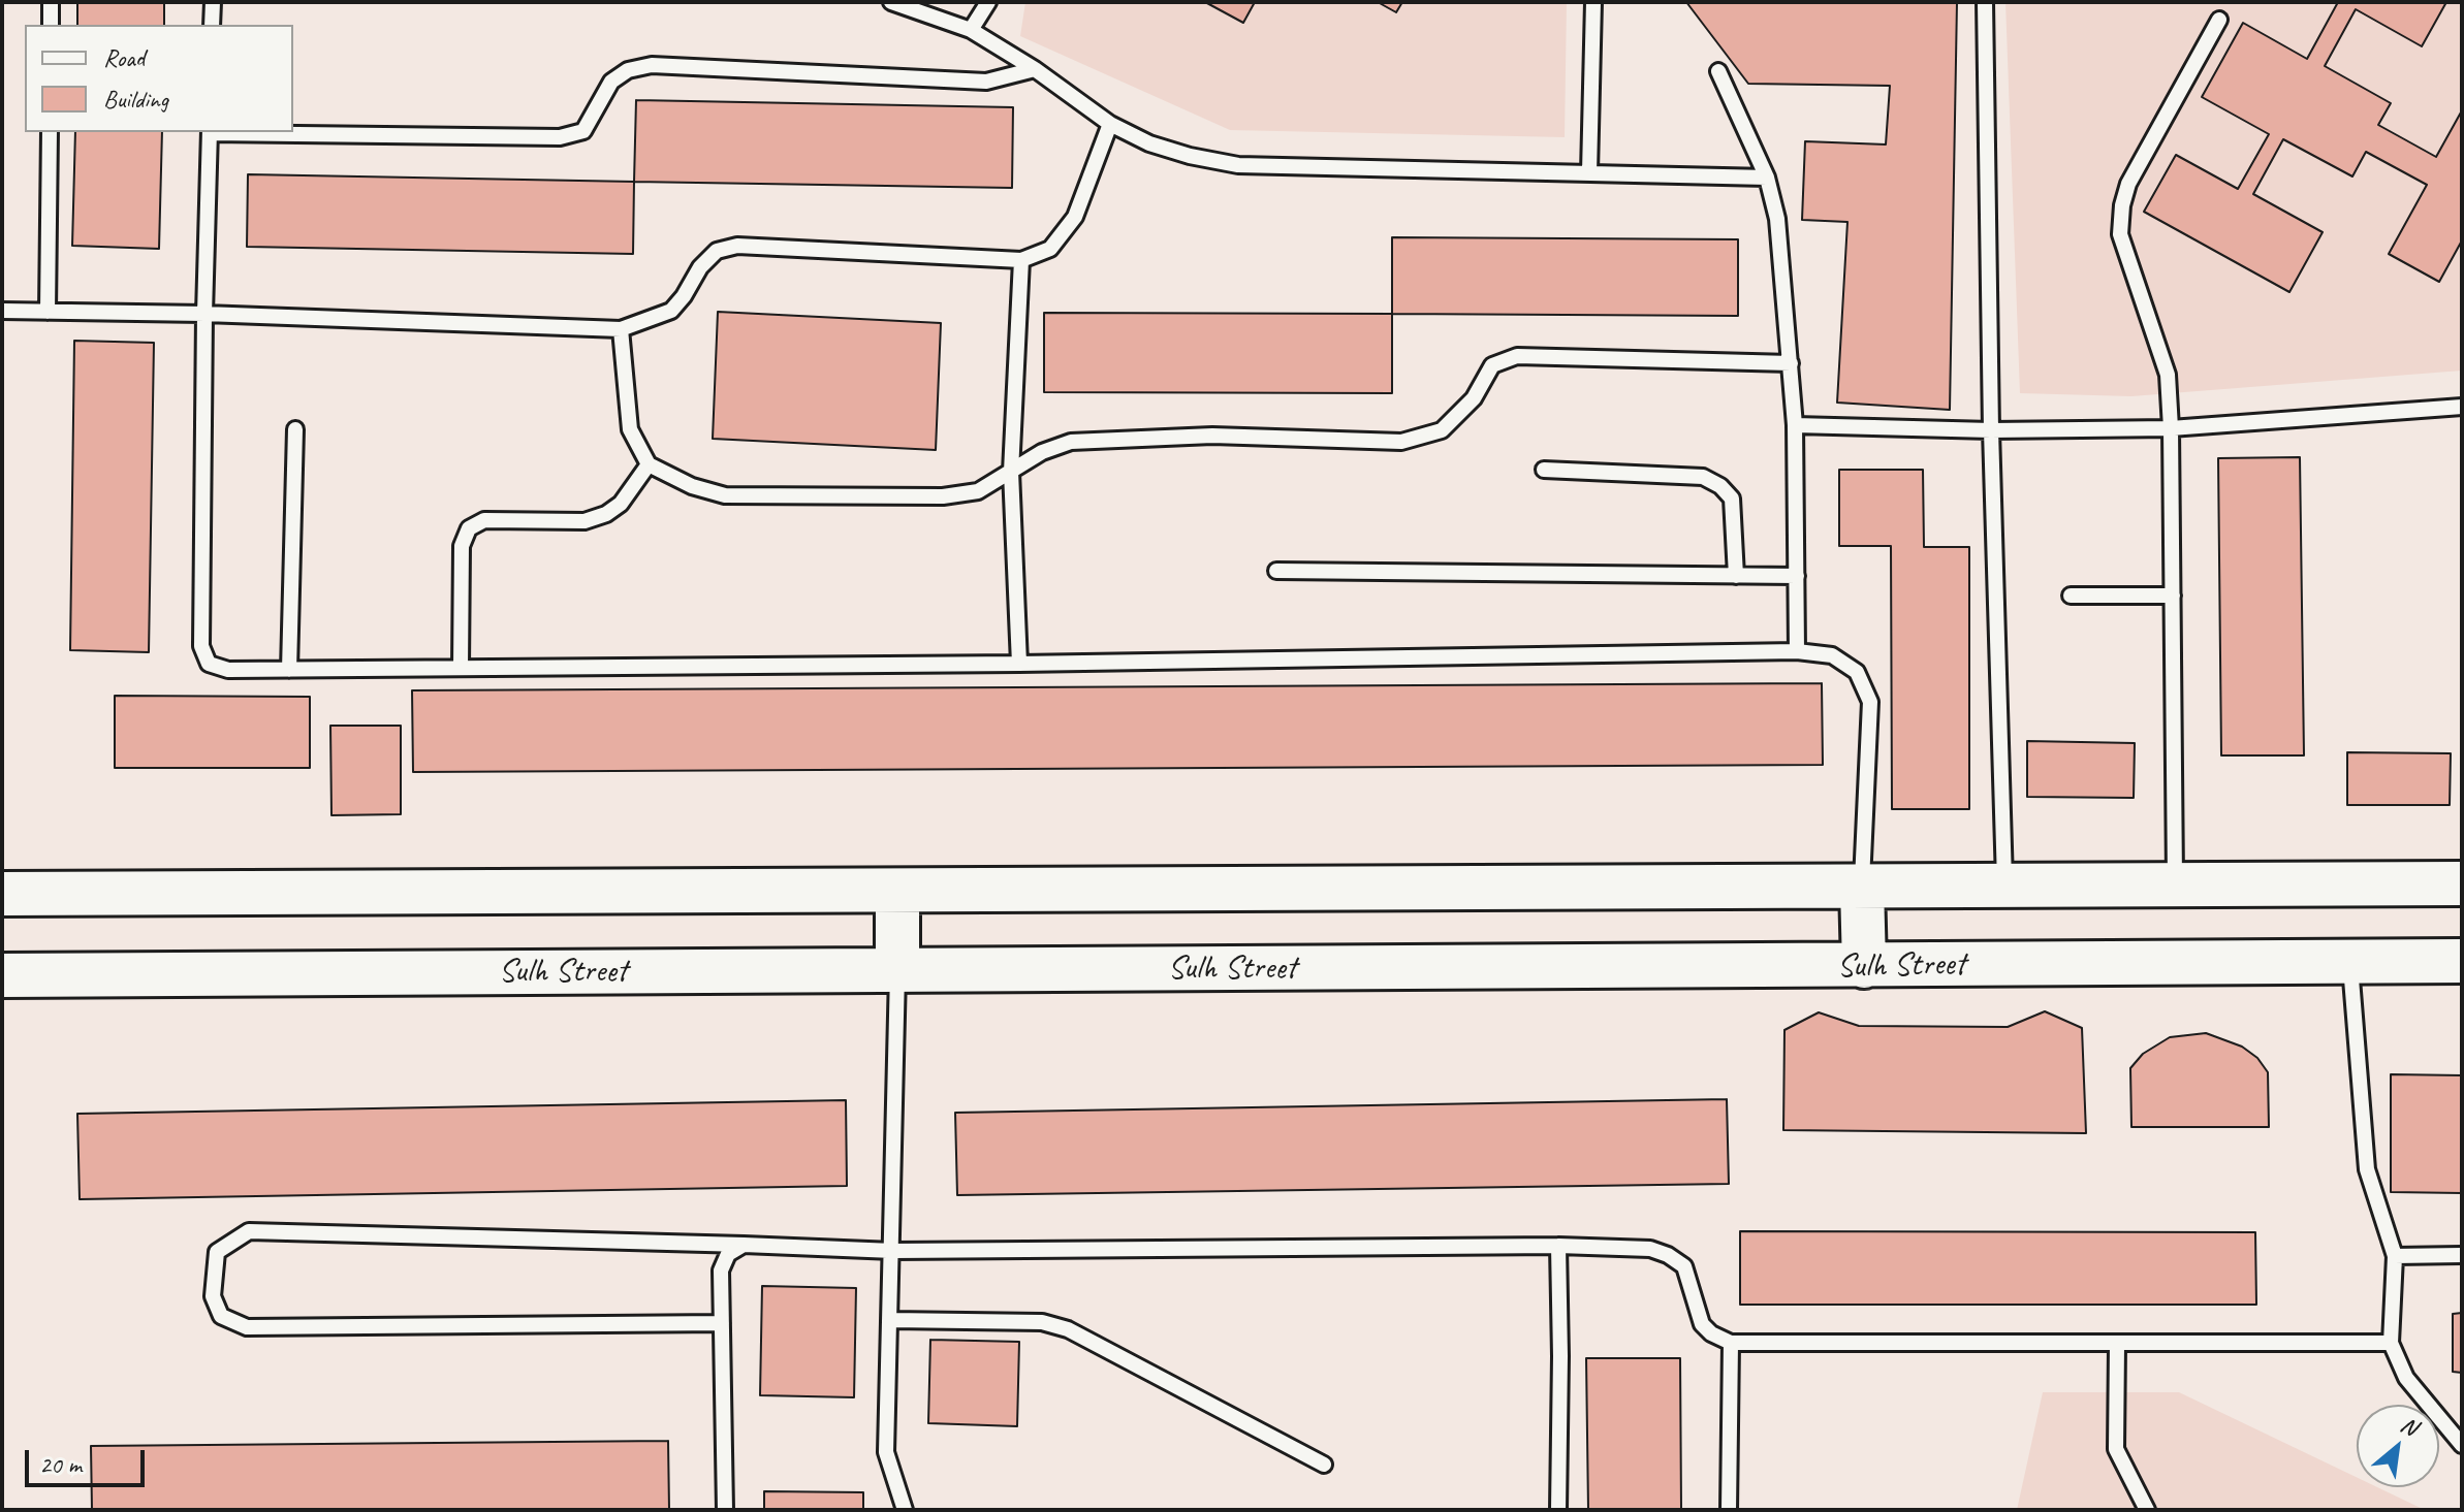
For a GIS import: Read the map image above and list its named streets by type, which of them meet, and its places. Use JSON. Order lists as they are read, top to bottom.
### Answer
{
  "streets": {
    "main road": ["Sulh Street"]
  },
  "legend": ["Road", "Building"],
  "scale_bar": "20 m",
  "north": "top right"
}
